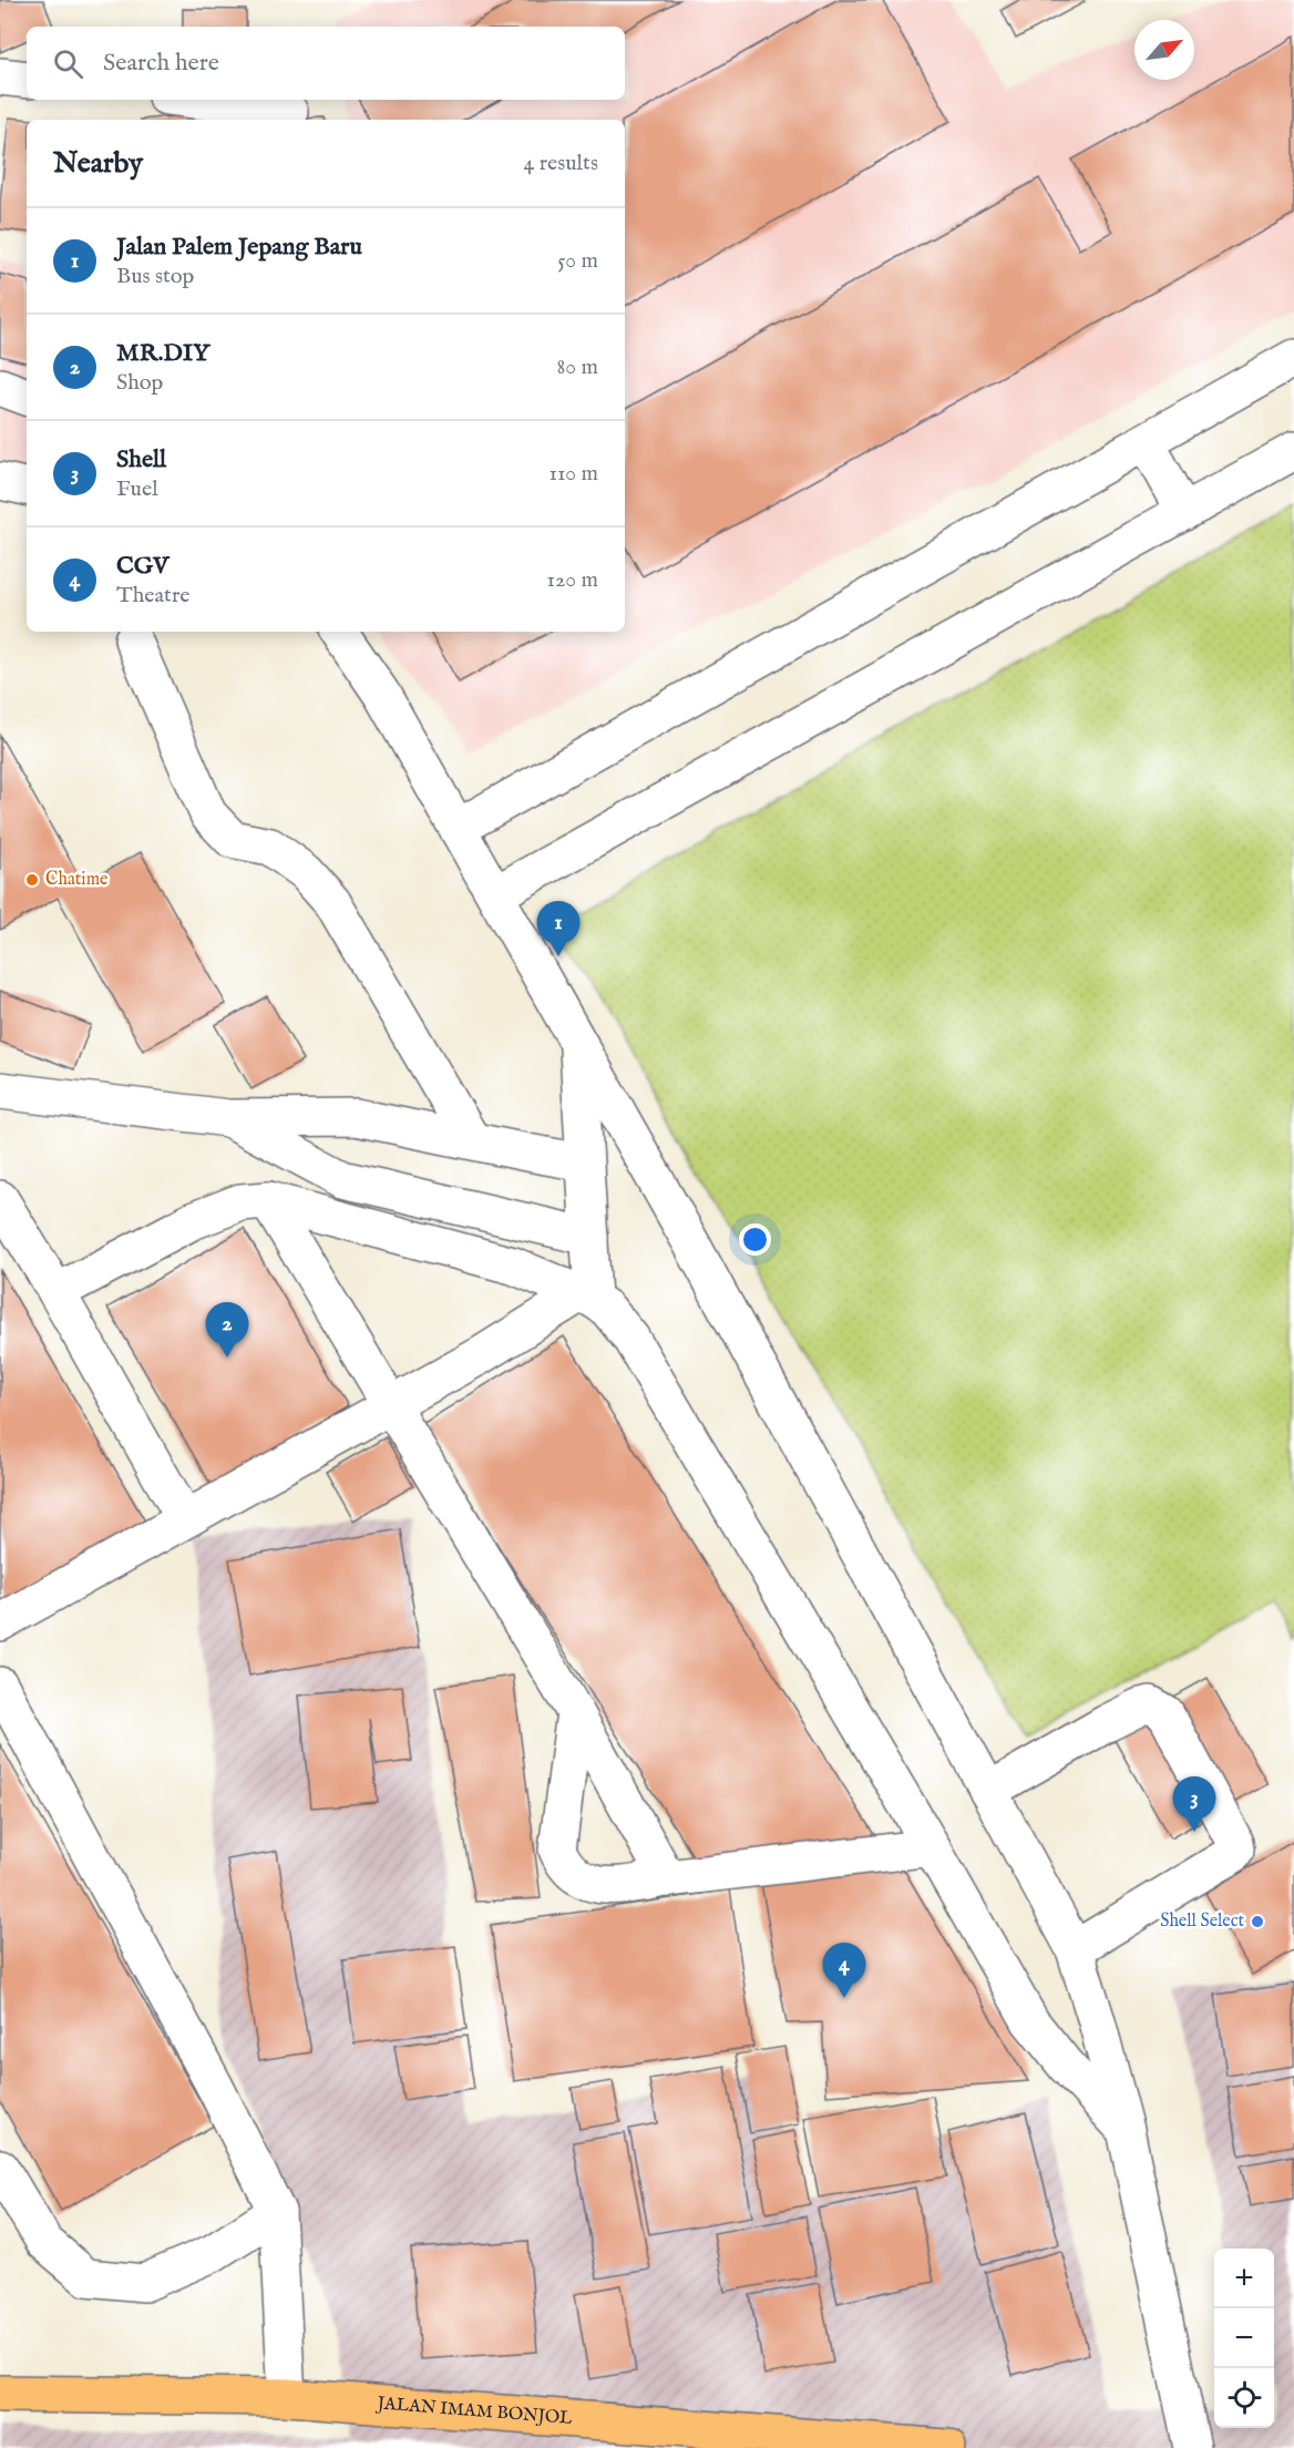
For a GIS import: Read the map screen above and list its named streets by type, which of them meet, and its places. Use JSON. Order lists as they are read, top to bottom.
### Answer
{
  "streets": {
    "main road": ["JALAN IMAM BONJOL"]
  },
  "places": ["Chatime", "Shell Select"],
  "north": "top right",
  "page": {
    "search": "Search here",
    "heading": ["Nearby", "4 results"],
    "list": [
      {
        "mark": "1",
        "name": "Jalan Palem Jepang Baru",
        "note": "Bus stop",
        "value": "50 m"
      },
      {
        "mark": "2",
        "name": "MR.DIY",
        "note": "Shop",
        "value": "80 m"
      },
      {
        "mark": "3",
        "name": "Shell",
        "note": "Fuel",
        "value": "110 m"
      },
      {
        "mark": "4",
        "name": "CGV",
        "note": "Theatre",
        "value": "120 m"
      }
    ],
    "pins": [
      "1",
      "2",
      "3",
      "4"
    ],
    "map_buttons": ["+", "−"]
  }
}
